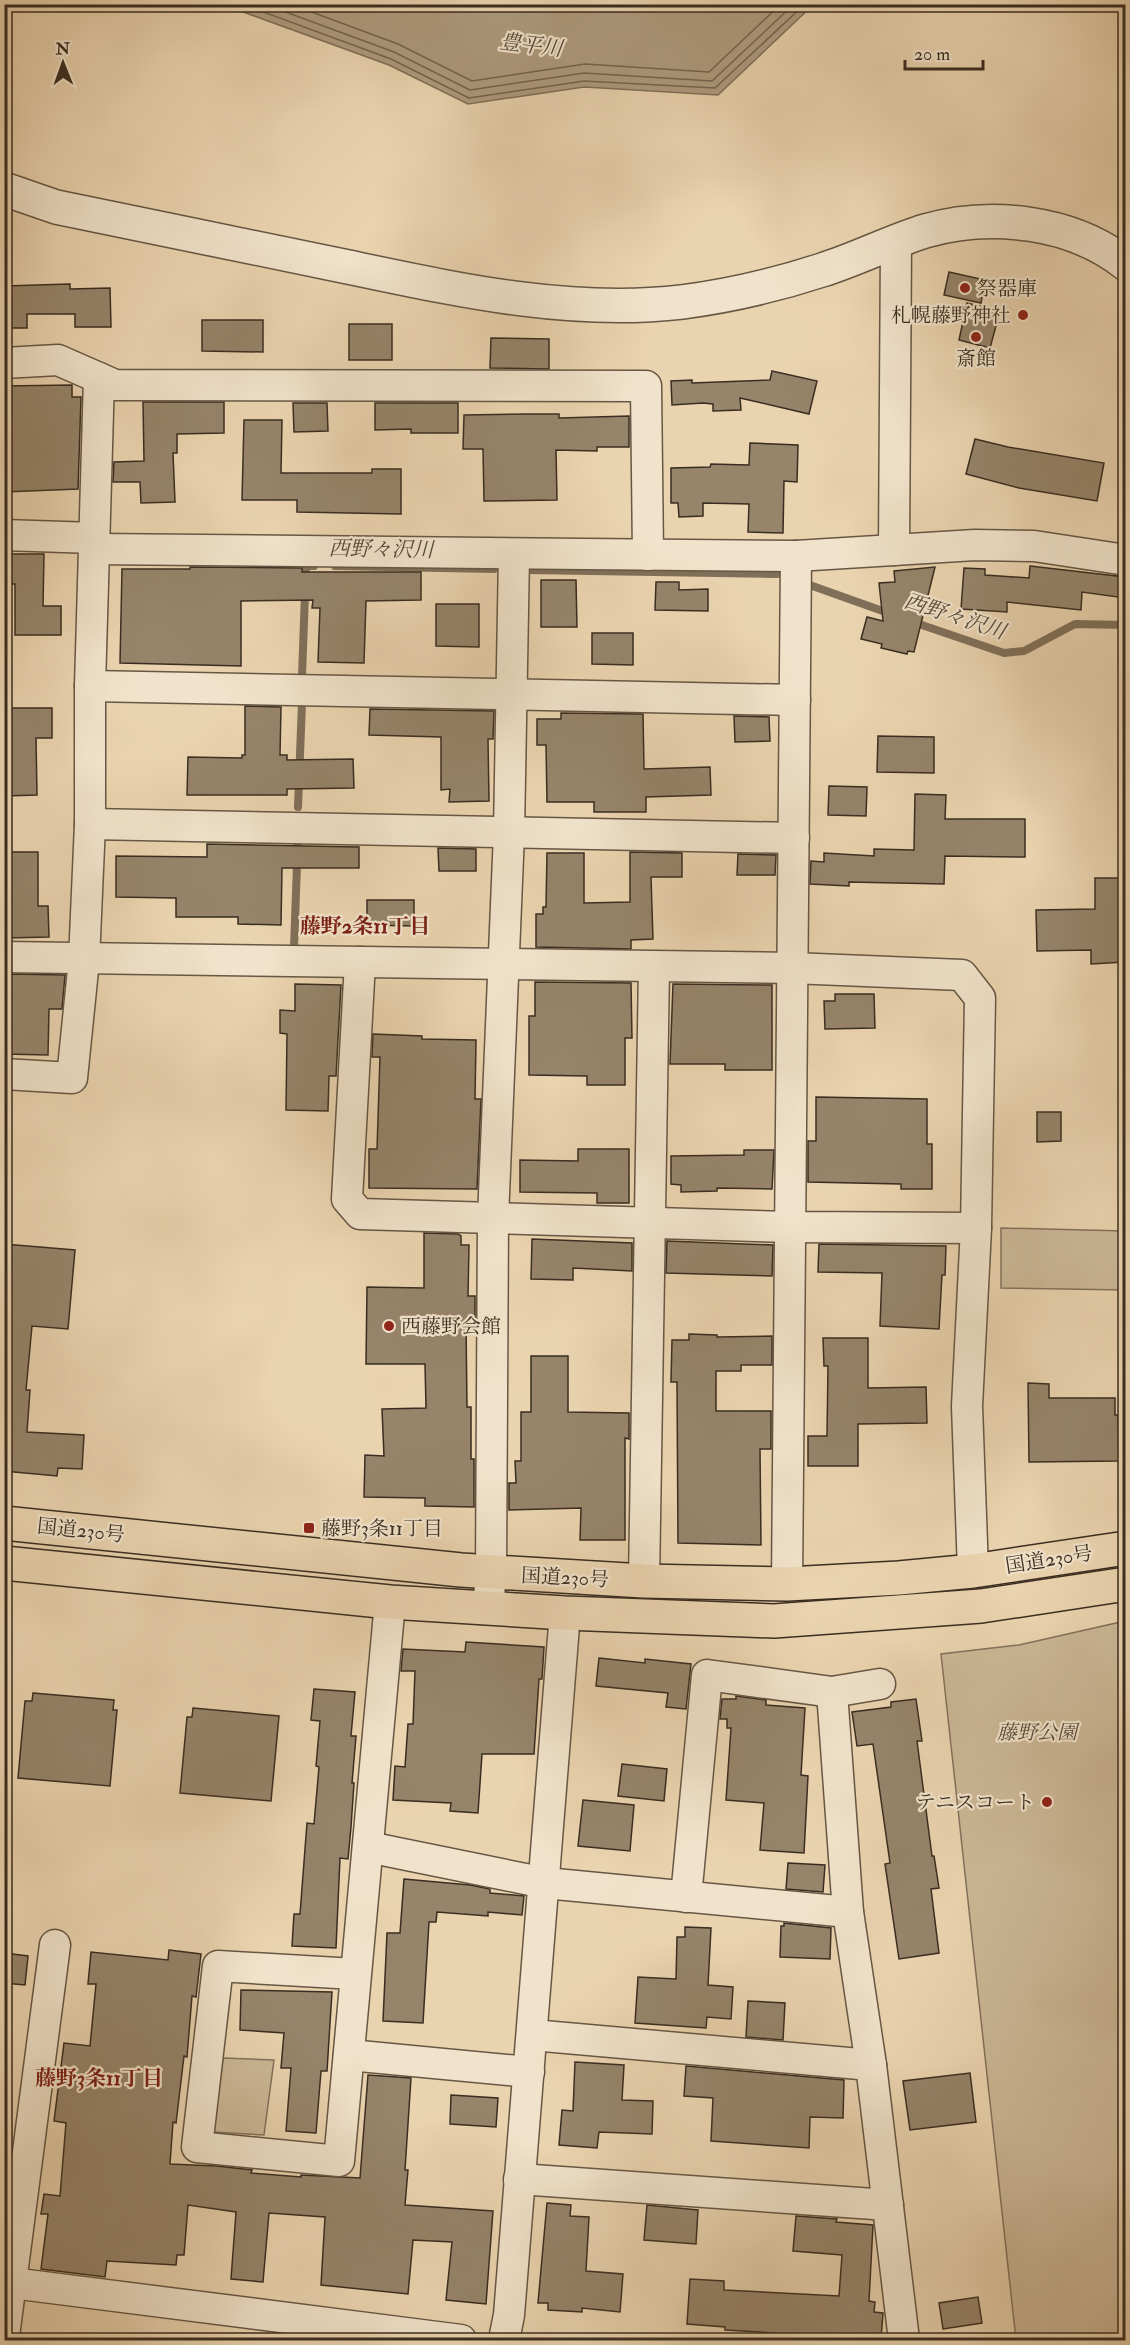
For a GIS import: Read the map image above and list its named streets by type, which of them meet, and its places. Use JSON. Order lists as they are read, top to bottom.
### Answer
{
  "streets": {
    "highway": ["国道230号"]
  },
  "districts": ["藤野2条11丁目", "藤野3条11丁目"],
  "water": ["豊平川", "西野々沢川"],
  "parks": ["藤野公園"],
  "places": {
    "other": [
      "祭器庫",
      "札幌藤野神社",
      "斎館",
      "西藤野会館",
      "テニスコート"
    ],
    "transit": ["藤野3条11丁目"]
  },
  "scale_bar": "20 m",
  "north": "top"
}
